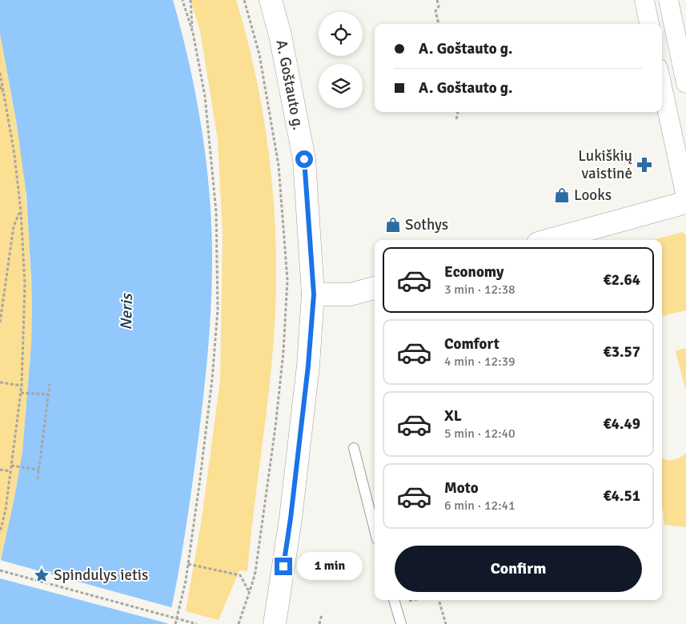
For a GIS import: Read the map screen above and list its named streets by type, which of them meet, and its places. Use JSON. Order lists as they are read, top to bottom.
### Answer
{
  "streets": {
    "main road": ["A. Goštauto g."]
  },
  "water": ["Neris"],
  "places": {
    "pharmacy": ["Lukiškių vaistinė"],
    "shop": ["Looks", "Sothys"],
    "place": ["Spindulys ietis"]
  },
  "page": {
    "banner": ["A. Goštauto g.", "A. Goštauto g."],
    "list": [
      {
        "name": "Economy",
        "note": "3 min · 12:38",
        "value": "€2.64"
      },
      {
        "name": "Comfort",
        "note": "4 min · 12:39",
        "value": "€3.57"
      },
      {
        "name": "XL",
        "note": "5 min · 12:40",
        "value": "€4.49"
      },
      {
        "name": "Moto",
        "note": "6 min · 12:41",
        "value": "€4.51"
      }
    ],
    "buttons": "Confirm",
    "bubble": "1 min"
  }
}
